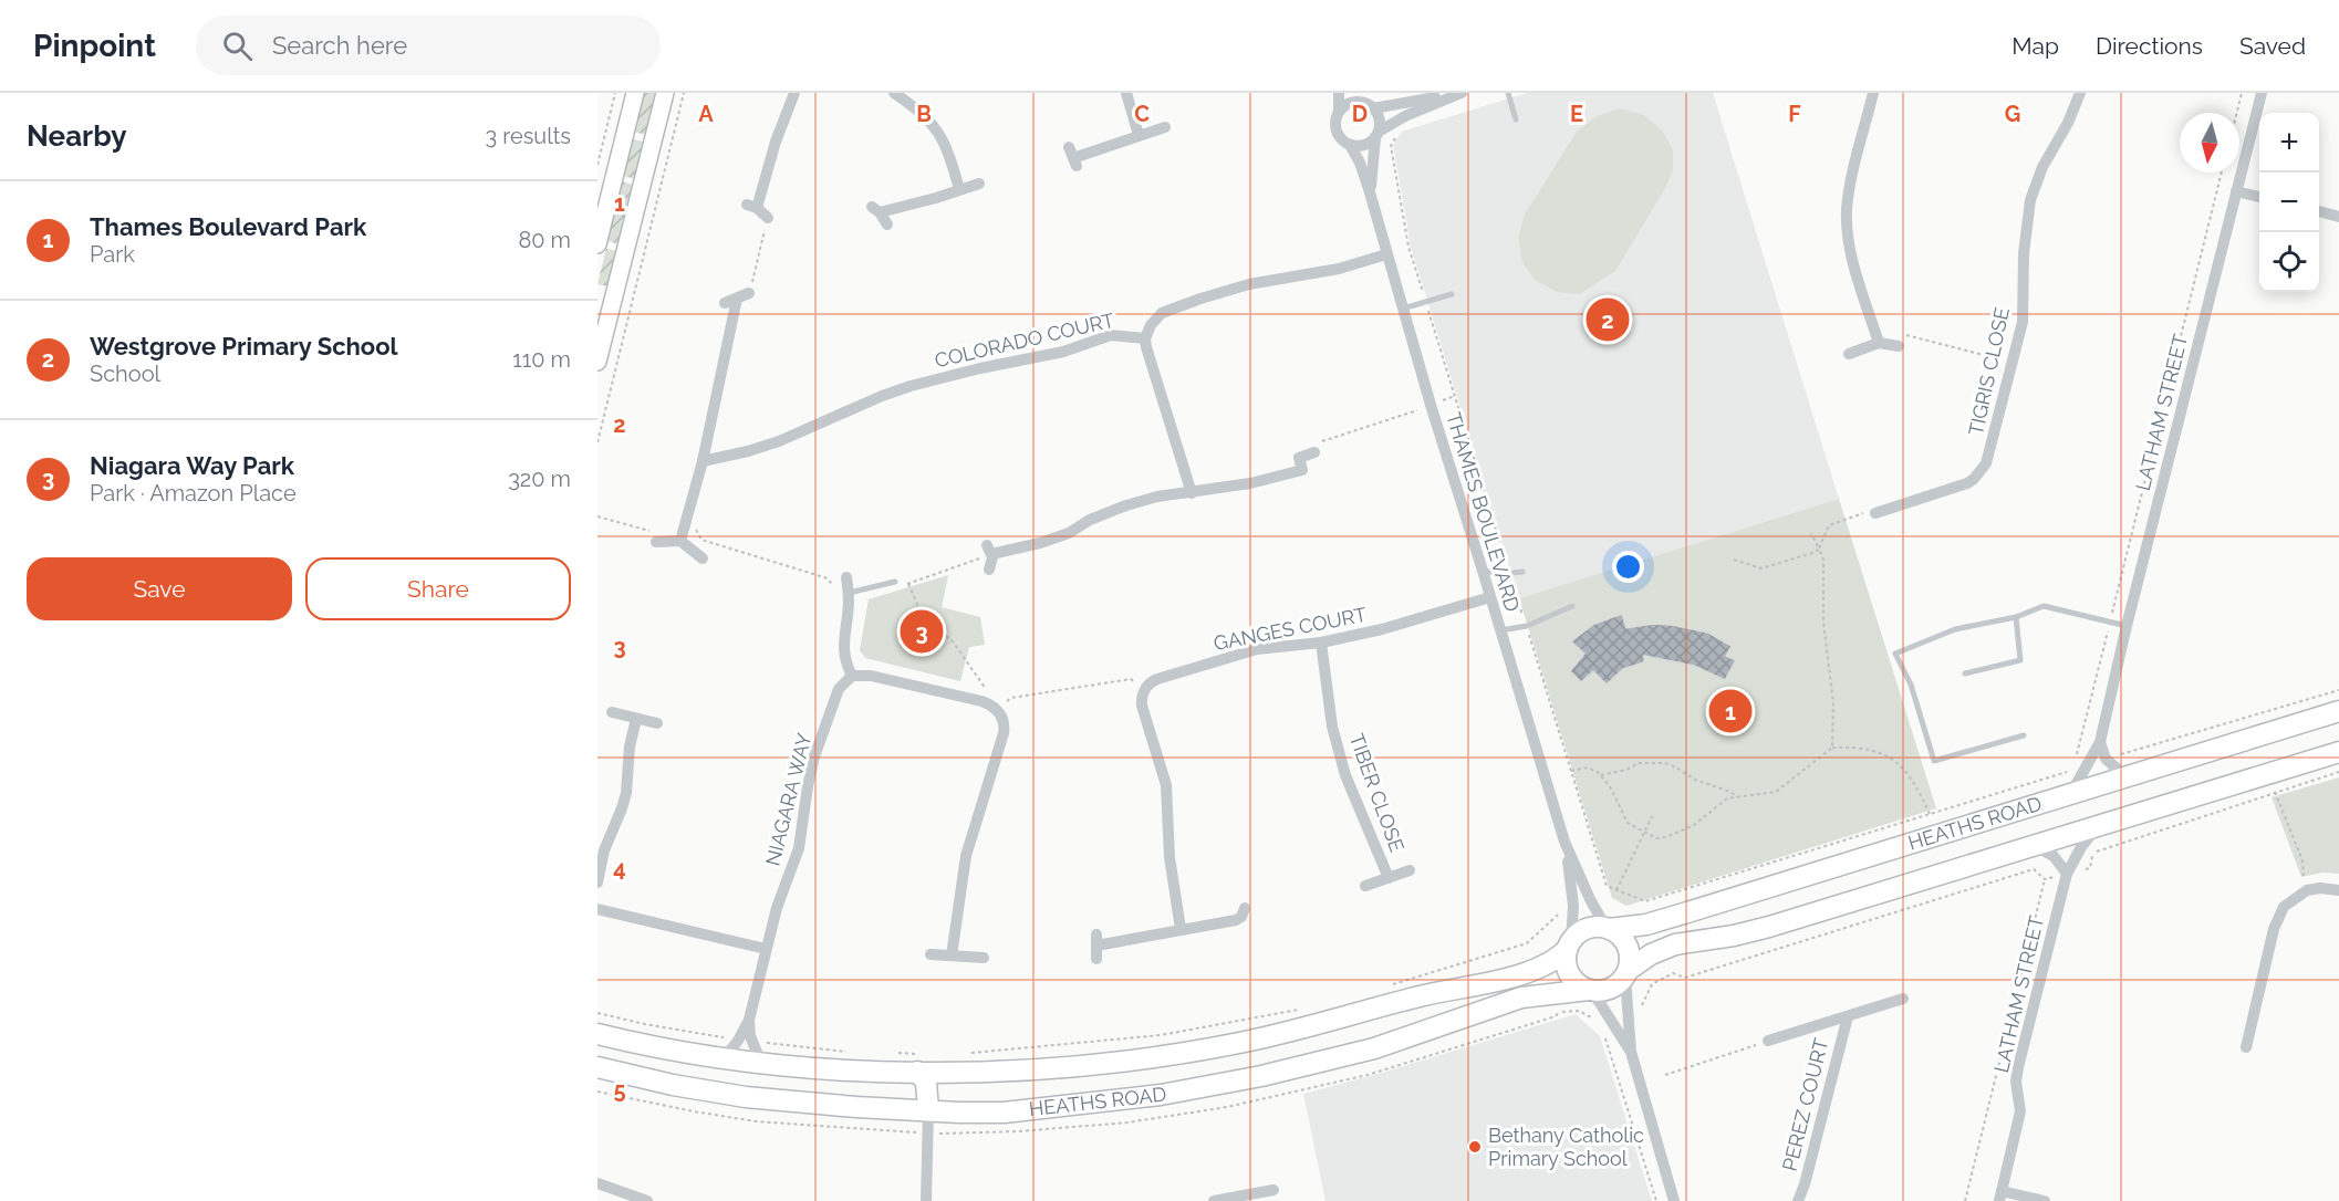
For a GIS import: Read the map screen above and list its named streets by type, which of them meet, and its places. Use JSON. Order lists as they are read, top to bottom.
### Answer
{
  "streets": {
    "main road": ["HEATHS ROAD"],
    "street": [
      "COLORADO COURT",
      "TIGRIS CLOSE",
      "LATHAM STREET",
      "THAMES BOULEVARD",
      "GANGES COURT",
      "TIBER CLOSE",
      "NIAGARA WAY",
      "PEREZ COURT"
    ]
  },
  "crossings": [
    ["COLORADO COURT", "THAMES BOULEVARD"],
    ["LATHAM STREET", "HEATHS ROAD"],
    ["THAMES BOULEVARD", "GANGES COURT"],
    ["THAMES BOULEVARD", "HEATHS ROAD"],
    ["GANGES COURT", "TIBER CLOSE"],
    ["NIAGARA WAY", "HEATHS ROAD"]
  ],
  "places": ["Bethany Catholic Primary School"],
  "north": "bottom",
  "page": {
    "header": "Pinpoint",
    "search": "Search here",
    "nav": ["Map", "Directions", "Saved"],
    "heading": ["Nearby", "3 results"],
    "map_buttons": ["+", "−"],
    "list": [
      {
        "mark": "1",
        "name": "Thames Boulevard Park",
        "note": "Park",
        "value": "80 m"
      },
      {
        "mark": "2",
        "name": "Westgrove Primary School",
        "note": "School",
        "value": "110 m"
      },
      {
        "mark": "3",
        "name": "Niagara Way Park",
        "note": "Park · Amazon Place",
        "value": "320 m"
      }
    ],
    "pins": ["2", "3", "1"],
    "buttons": ["Save", "Share"]
  },
  "grid": {
    "columns": [
      "A",
      "B",
      "C",
      "D",
      "E",
      "F",
      "G"
    ],
    "rows": [
      "1",
      "2",
      "3",
      "4",
      "5"
    ]
  }
}
